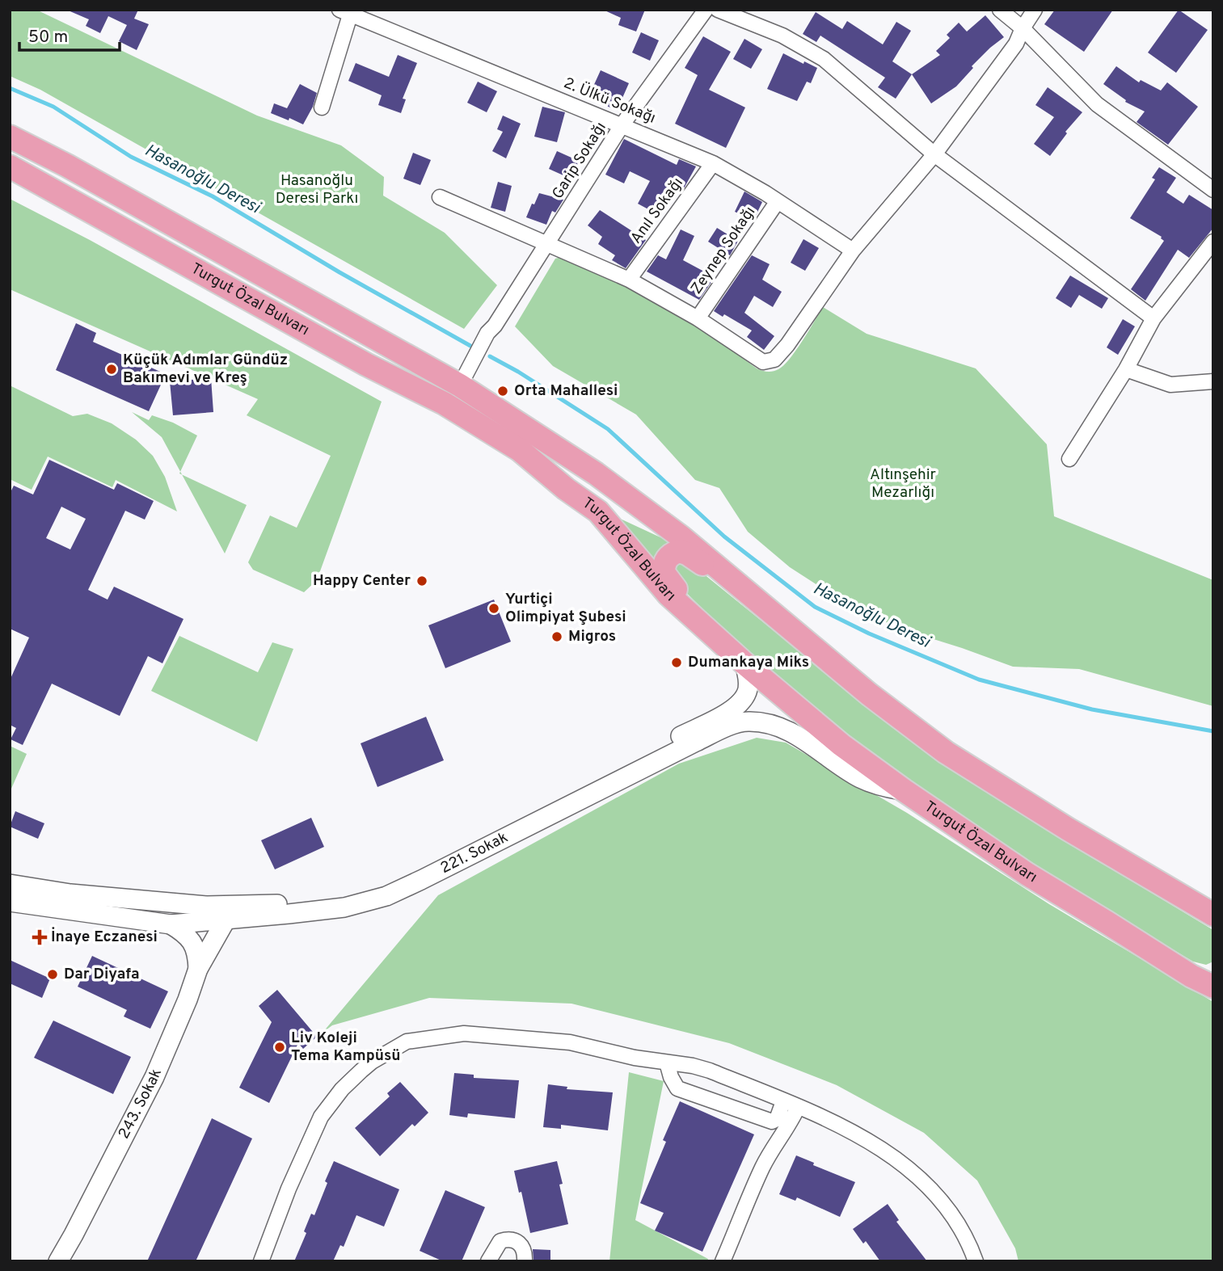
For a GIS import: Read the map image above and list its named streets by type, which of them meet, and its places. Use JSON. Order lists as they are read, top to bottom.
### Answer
{
  "streets": {
    "main road": ["Turgut Özal Bulvarı"],
    "street": [
      "2. Ülkü Sokağı",
      "Garip Sokağı",
      "Anıl Sokağı",
      "Zeynep Sokağı",
      "221. Sokak",
      "243. Sokak"
    ]
  },
  "crossings": [
    ["2. Ülkü Sokağı", "Garip Sokağı"],
    ["2. Ülkü Sokağı", "Anıl Sokağı"],
    ["2. Ülkü Sokağı", "Zeynep Sokağı"],
    ["Garip Sokağı", "Turgut Özal Bulvarı"],
    ["Turgut Özal Bulvarı", "221. Sokak"],
    ["221. Sokak", "243. Sokak"]
  ],
  "water": ["Hasanoğlu Deresi"],
  "parks": ["Hasanoğlu Deresi Parkı", "Altınşehir Mezarlığı"],
  "places": {
    "other": [
      "Küçük Adımlar Gündüz Bakımevi ve Kreş",
      "Orta Mahallesi",
      "Happy Center",
      "Yurtiçi Olimpiyat Şubesi",
      "Migros",
      "Dumankaya Miks",
      "Dar Diyafa",
      "Liv Koleji Tema Kampüsü"
    ],
    "health": ["İnaye Eczanesi"]
  },
  "scale_bar": "50 m"
}
